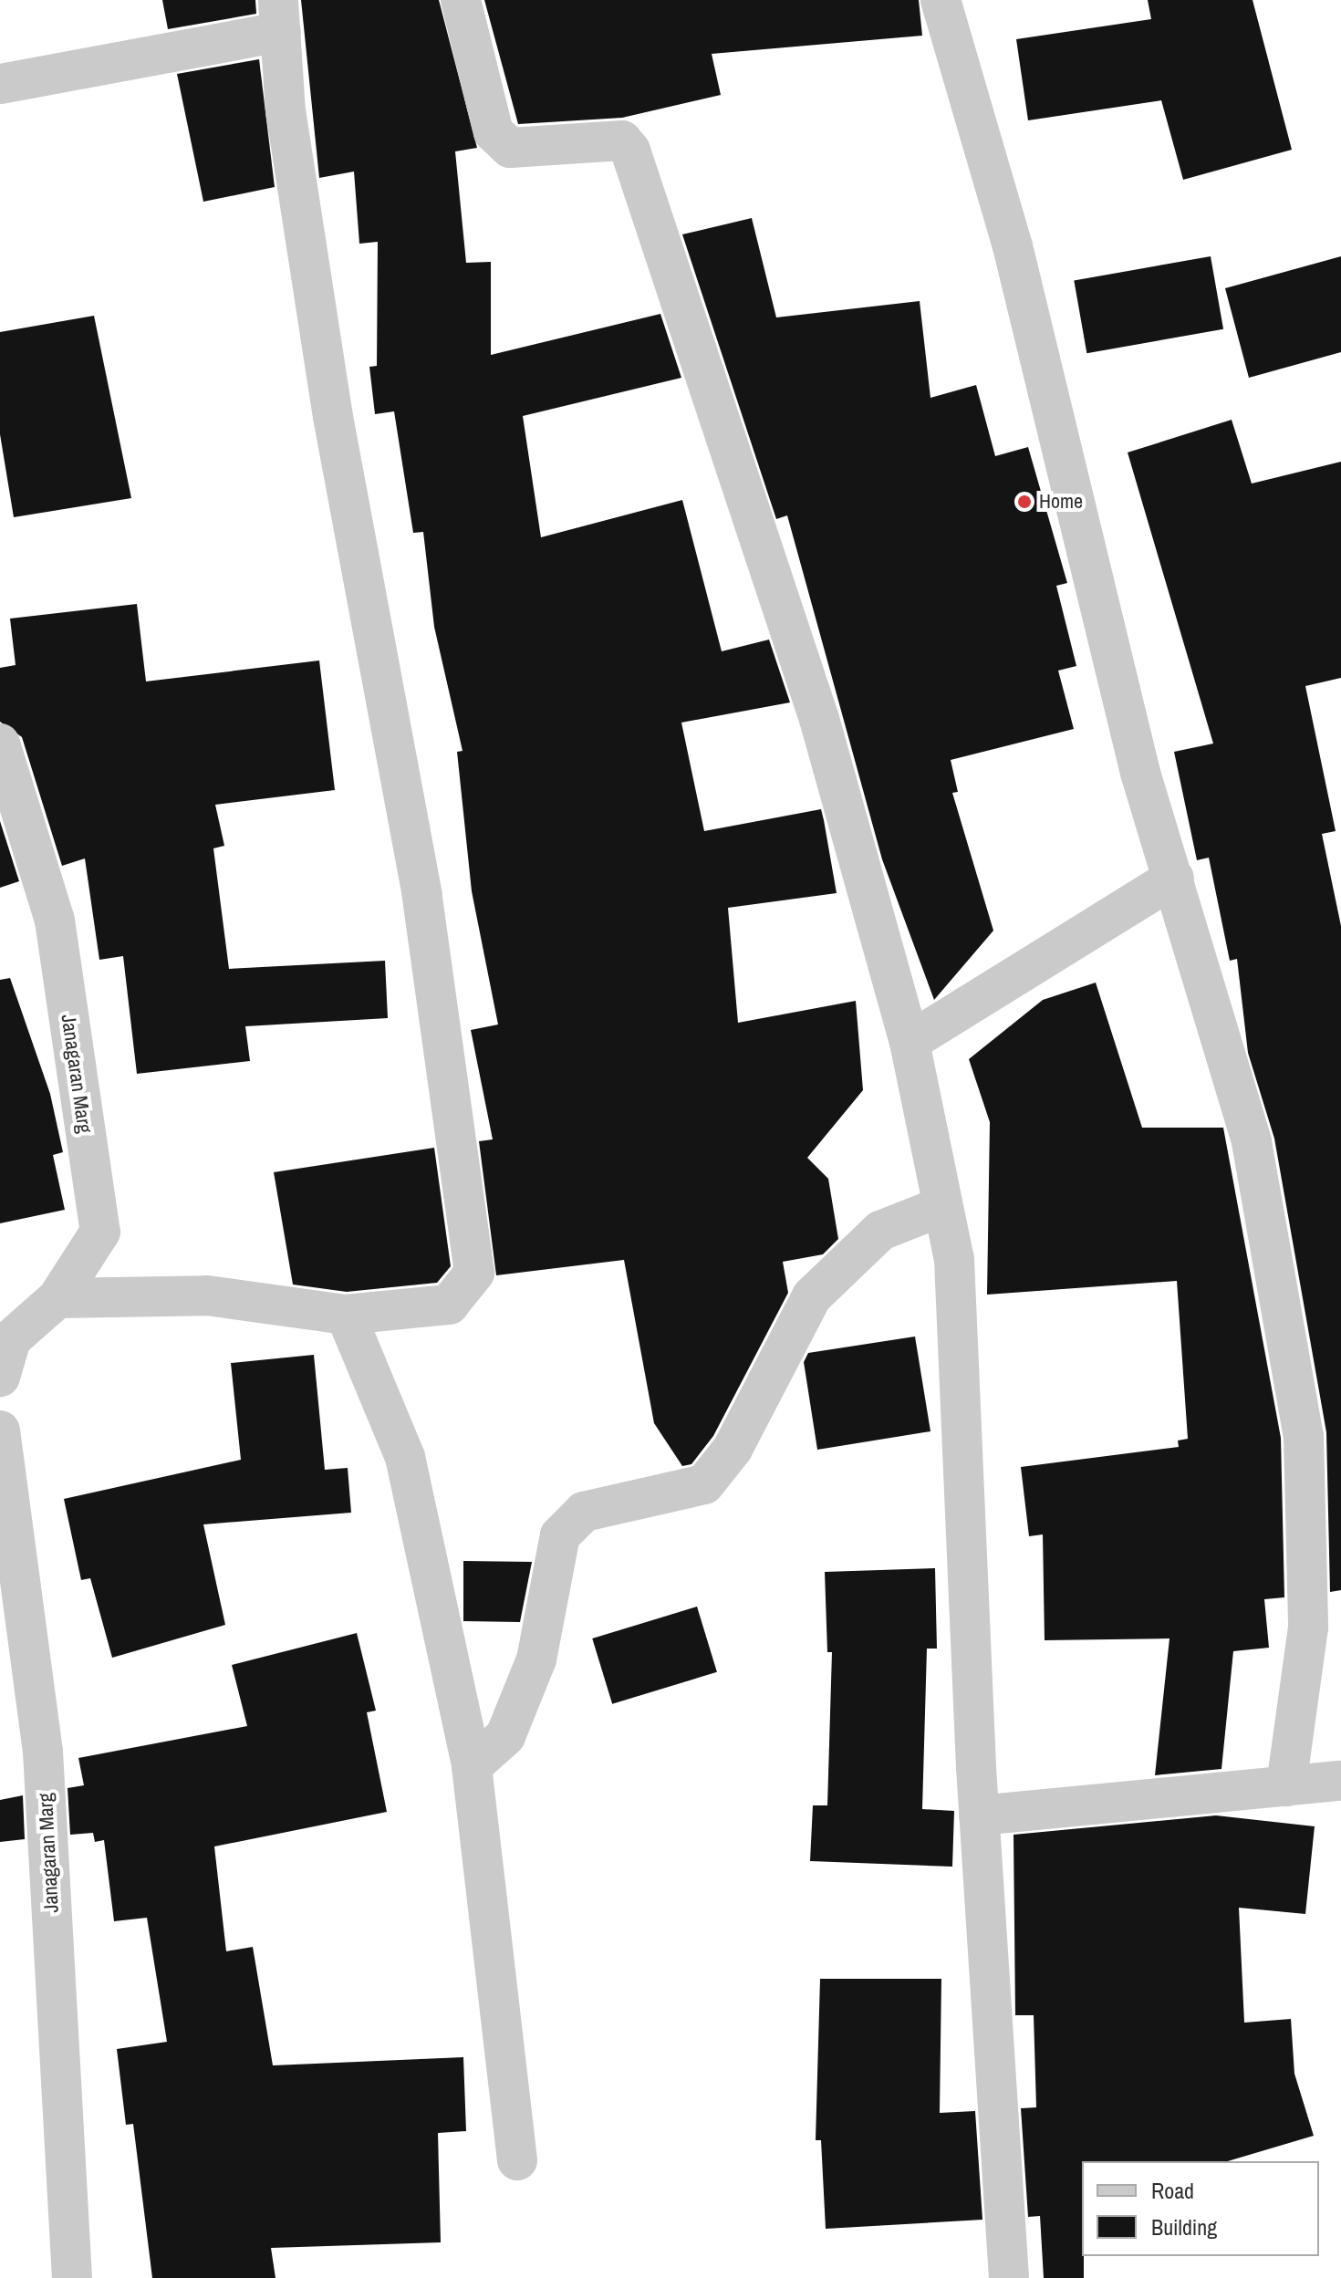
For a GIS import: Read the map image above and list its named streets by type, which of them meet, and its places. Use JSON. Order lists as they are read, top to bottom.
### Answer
{
  "streets": {
    "street": ["Janagaran Marg"]
  },
  "places": ["Home"],
  "legend": ["Road", "Building"]
}
